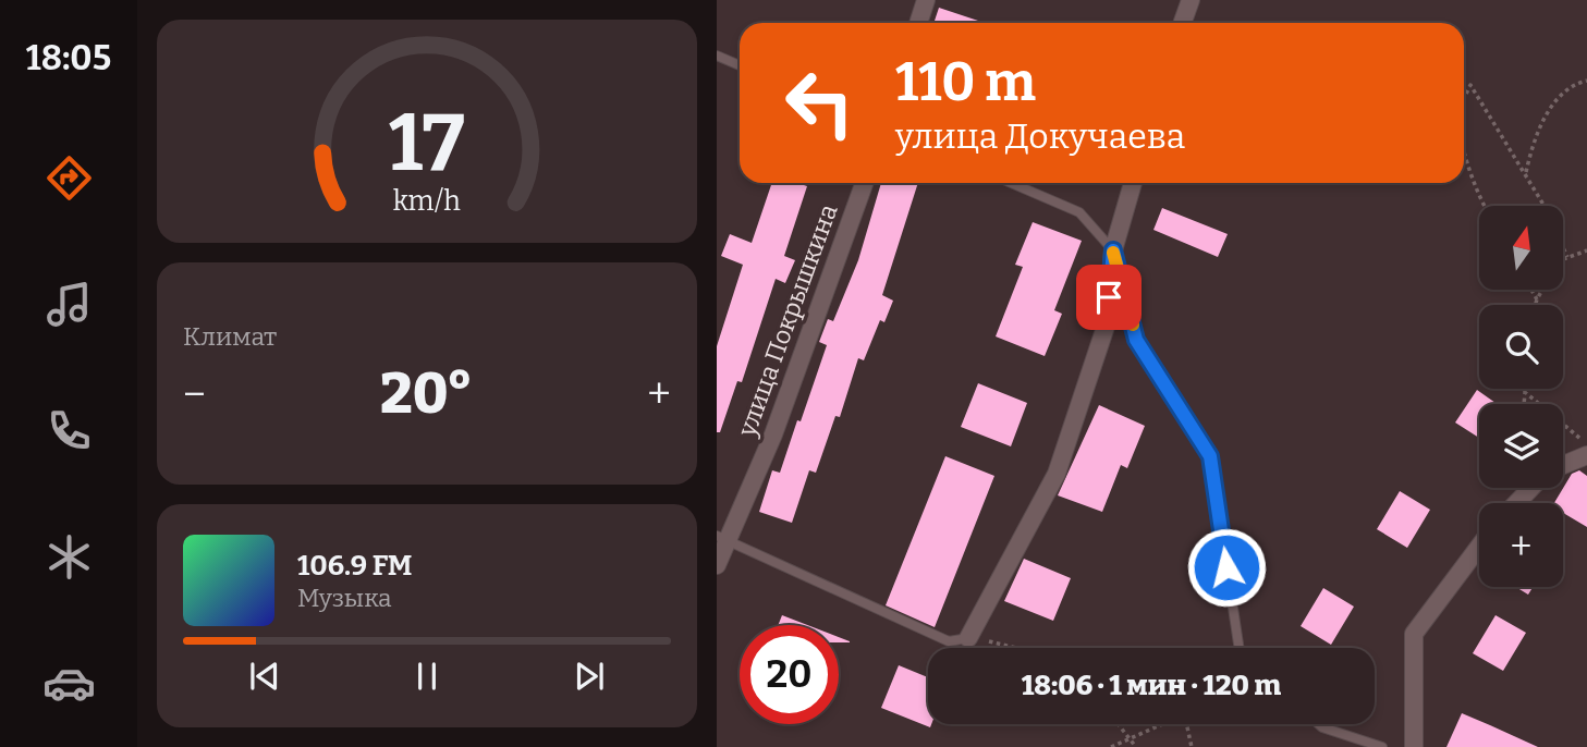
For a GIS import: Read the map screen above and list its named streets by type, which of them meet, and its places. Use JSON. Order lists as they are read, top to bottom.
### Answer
{
  "streets": {
    "street": ["улица Покрышкина"]
  },
  "north": "top",
  "page": {
    "tabs": "18:05",
    "turn": ["110 m", "улица Докучаева"],
    "map_buttons": "+",
    "tile": "Климат",
    "heat": ["−", "20°", "+"],
    "song": ["106.9 FM", "Музыка"],
    "limit": "20",
    "trip": "18:06 · 1 мин · 120 m",
    "gauge": ["17", "km/h"]
  }
}
